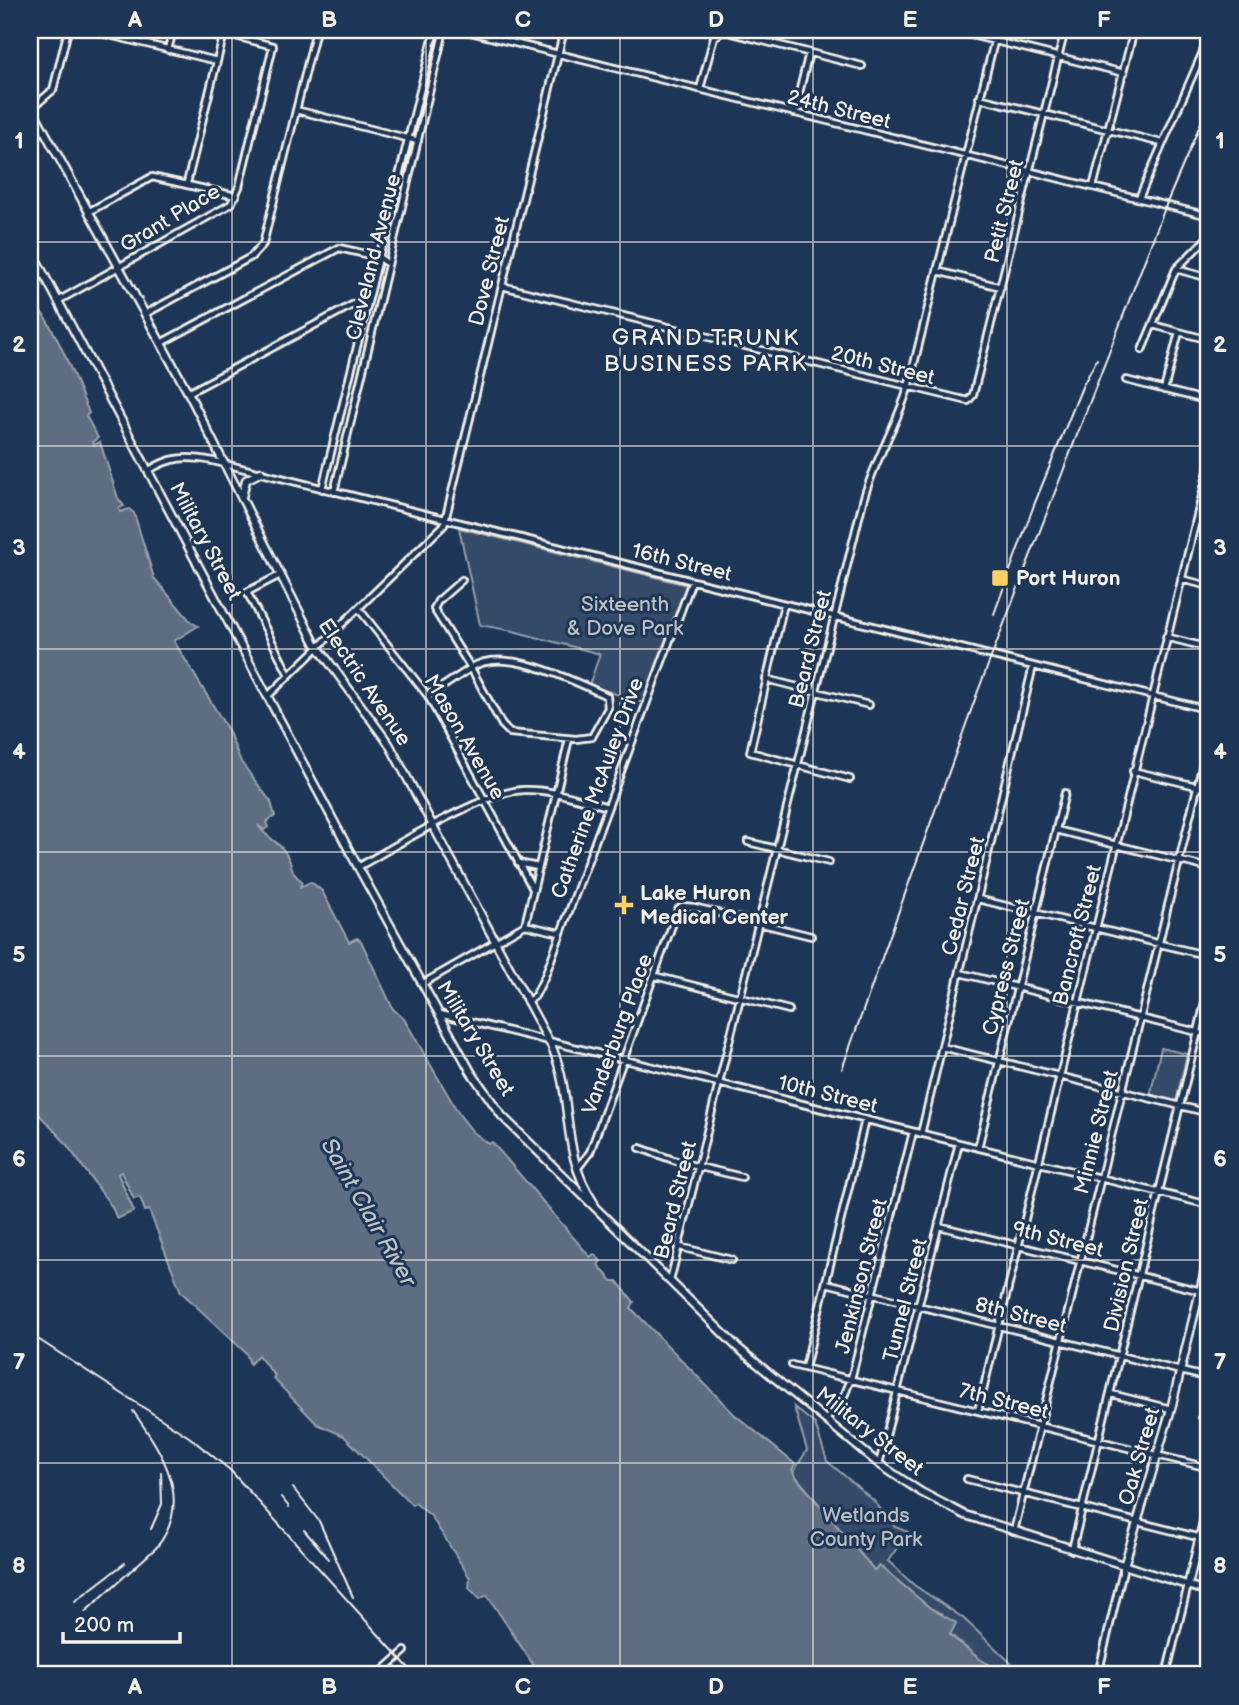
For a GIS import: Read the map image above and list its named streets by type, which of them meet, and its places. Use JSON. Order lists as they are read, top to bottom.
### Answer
{
  "streets": {
    "main road": ["Military Street", "Electric Avenue", "Oak Street"],
    "street": [
      "24th Street",
      "Petit Street",
      "Grant Place",
      "Cleveland Avenue",
      "Dove Street",
      "20th Street",
      "16th Street",
      "Beard Street",
      "Mason Avenue",
      "Catherine McAuley Drive",
      "Cedar Street",
      "Bancroft Street",
      "Cypress Street",
      "Vanderburg Place",
      "10th Street",
      "Minnie Street",
      "9th Street",
      "Division Street",
      "Jenkinson Street",
      "Tunnel Street",
      "8th Street",
      "7th Street"
    ]
  },
  "crossings": [
    ["24th Street", "Petit Street"],
    ["24th Street", "Dove Street"],
    ["24th Street", "Beard Street"],
    ["Petit Street", "20th Street"],
    ["Grant Place", "Military Street"],
    ["Grant Place", "Electric Avenue"],
    ["Cleveland Avenue", "16th Street"],
    ["Dove Street", "20th Street"],
    ["Dove Street", "16th Street"],
    ["20th Street", "Beard Street"],
    ["Military Street", "16th Street"],
    ["Military Street", "Beard Street"],
    ["Military Street", "Electric Avenue"],
    ["Military Street", "10th Street"],
    ["Military Street", "Minnie Street"],
    ["Military Street", "Division Street"],
    ["Military Street", "Jenkinson Street"],
    ["Military Street", "Tunnel Street"],
    ["Military Street", "Oak Street"],
    ["16th Street", "Beard Street"],
    ["16th Street", "Electric Avenue"],
    ["16th Street", "Catherine McAuley Drive"],
    ["16th Street", "Cedar Street"],
    ["16th Street", "Bancroft Street"],
    ["Beard Street", "Vanderburg Place"],
    ["Beard Street", "10th Street"],
    ["Electric Avenue", "Catherine McAuley Drive"],
    ["Electric Avenue", "Vanderburg Place"],
    ["Electric Avenue", "10th Street"],
    ["Cedar Street", "10th Street"],
    ["Bancroft Street", "10th Street"],
    ["Bancroft Street", "9th Street"],
    ["Bancroft Street", "8th Street"],
    ["Bancroft Street", "7th Street"],
    ["Cypress Street", "10th Street"],
    ["Vanderburg Place", "10th Street"],
    ["10th Street", "Minnie Street"],
    ["10th Street", "Division Street"],
    ["10th Street", "Jenkinson Street"],
    ["10th Street", "Tunnel Street"],
    ["Minnie Street", "9th Street"],
    ["Minnie Street", "8th Street"],
    ["Minnie Street", "7th Street"],
    ["9th Street", "Division Street"],
    ["9th Street", "Tunnel Street"],
    ["9th Street", "Oak Street"],
    ["Division Street", "8th Street"],
    ["Division Street", "7th Street"],
    ["Jenkinson Street", "8th Street"],
    ["Jenkinson Street", "7th Street"],
    ["Tunnel Street", "8th Street"],
    ["Tunnel Street", "7th Street"],
    ["8th Street", "Oak Street"],
    ["7th Street", "Oak Street"]
  ],
  "districts": ["GRAND TRUNK BUSINESS PARK"],
  "water": ["Saint Clair River"],
  "parks": ["Sixteenth & Dove Park", "Wetlands County Park"],
  "places": {
    "transit": ["Port Huron"],
    "health": ["Lake Huron Medical Center"]
  },
  "scale_bar": "200 m",
  "grid": {
    "columns": [
      "A",
      "B",
      "C",
      "D",
      "E",
      "F"
    ],
    "rows": [
      "1",
      "2",
      "3",
      "4",
      "5",
      "6",
      "7",
      "8"
    ]
  }
}
